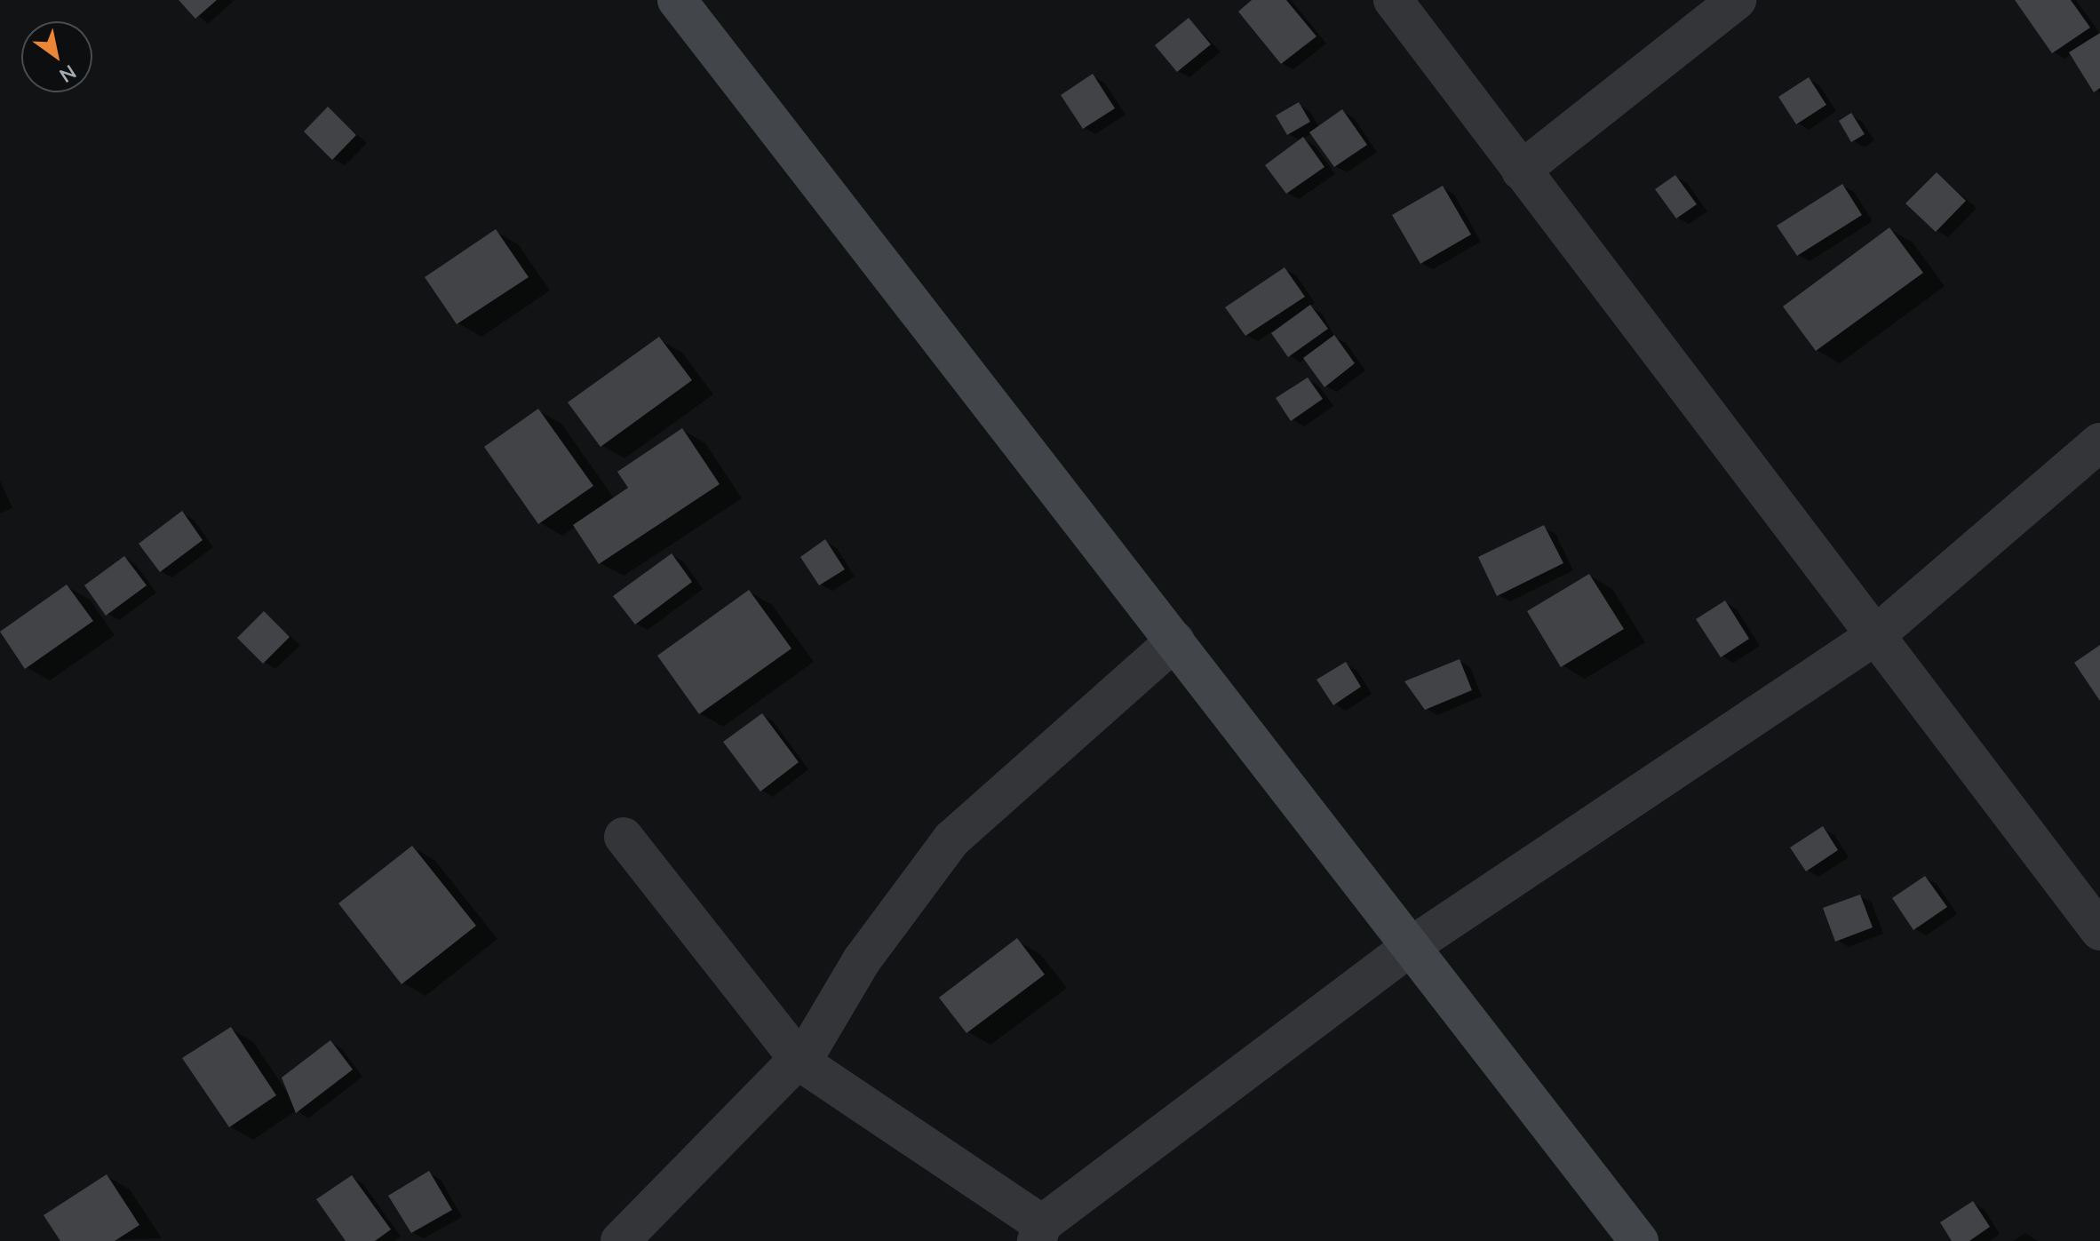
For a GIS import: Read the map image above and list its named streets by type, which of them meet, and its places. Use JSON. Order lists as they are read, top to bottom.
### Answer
{
  "north": "bottom right"
}
